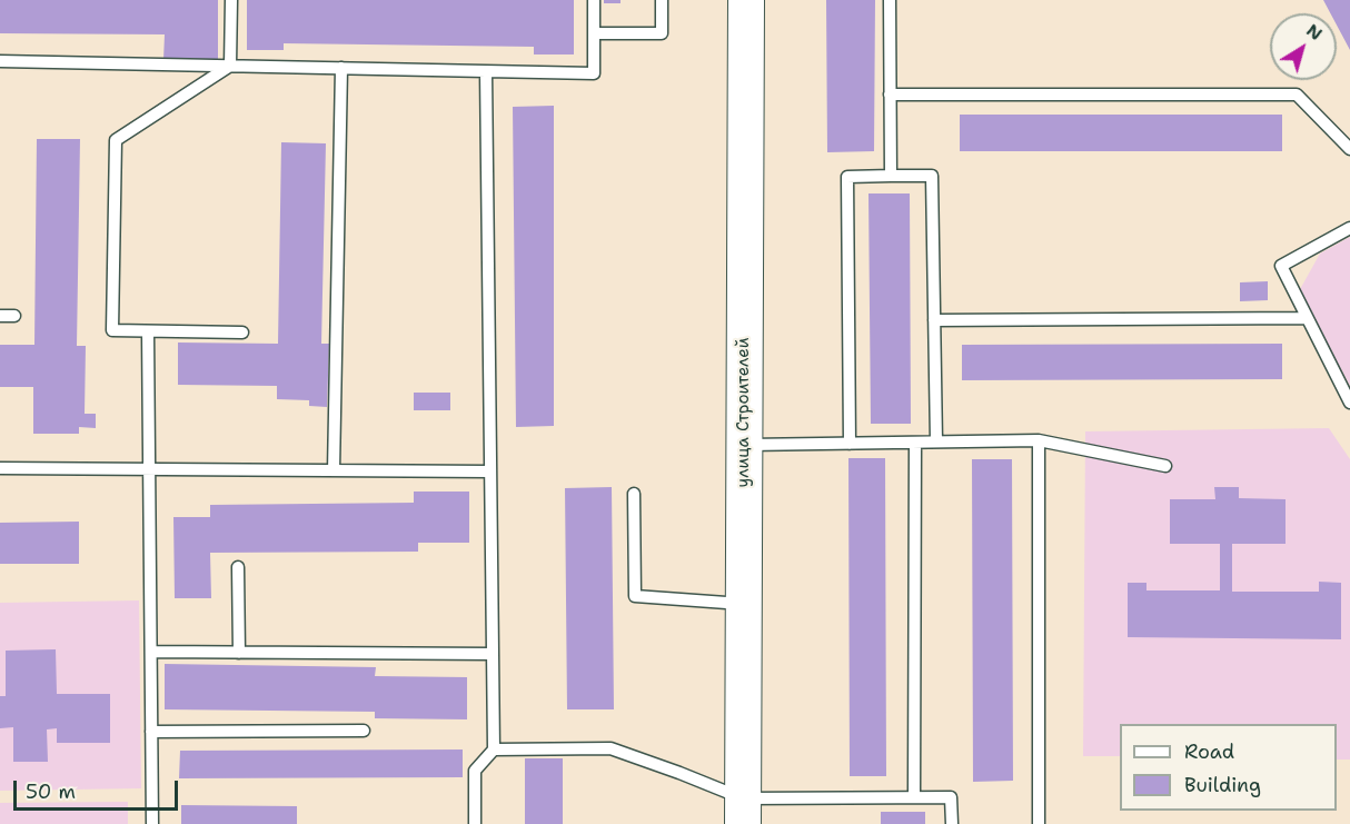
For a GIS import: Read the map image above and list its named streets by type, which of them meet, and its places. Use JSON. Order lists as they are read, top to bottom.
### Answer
{
  "streets": {
    "main road": ["улица Строителей"]
  },
  "legend": ["Road", "Building"],
  "scale_bar": "50 m",
  "north": "top right"
}
